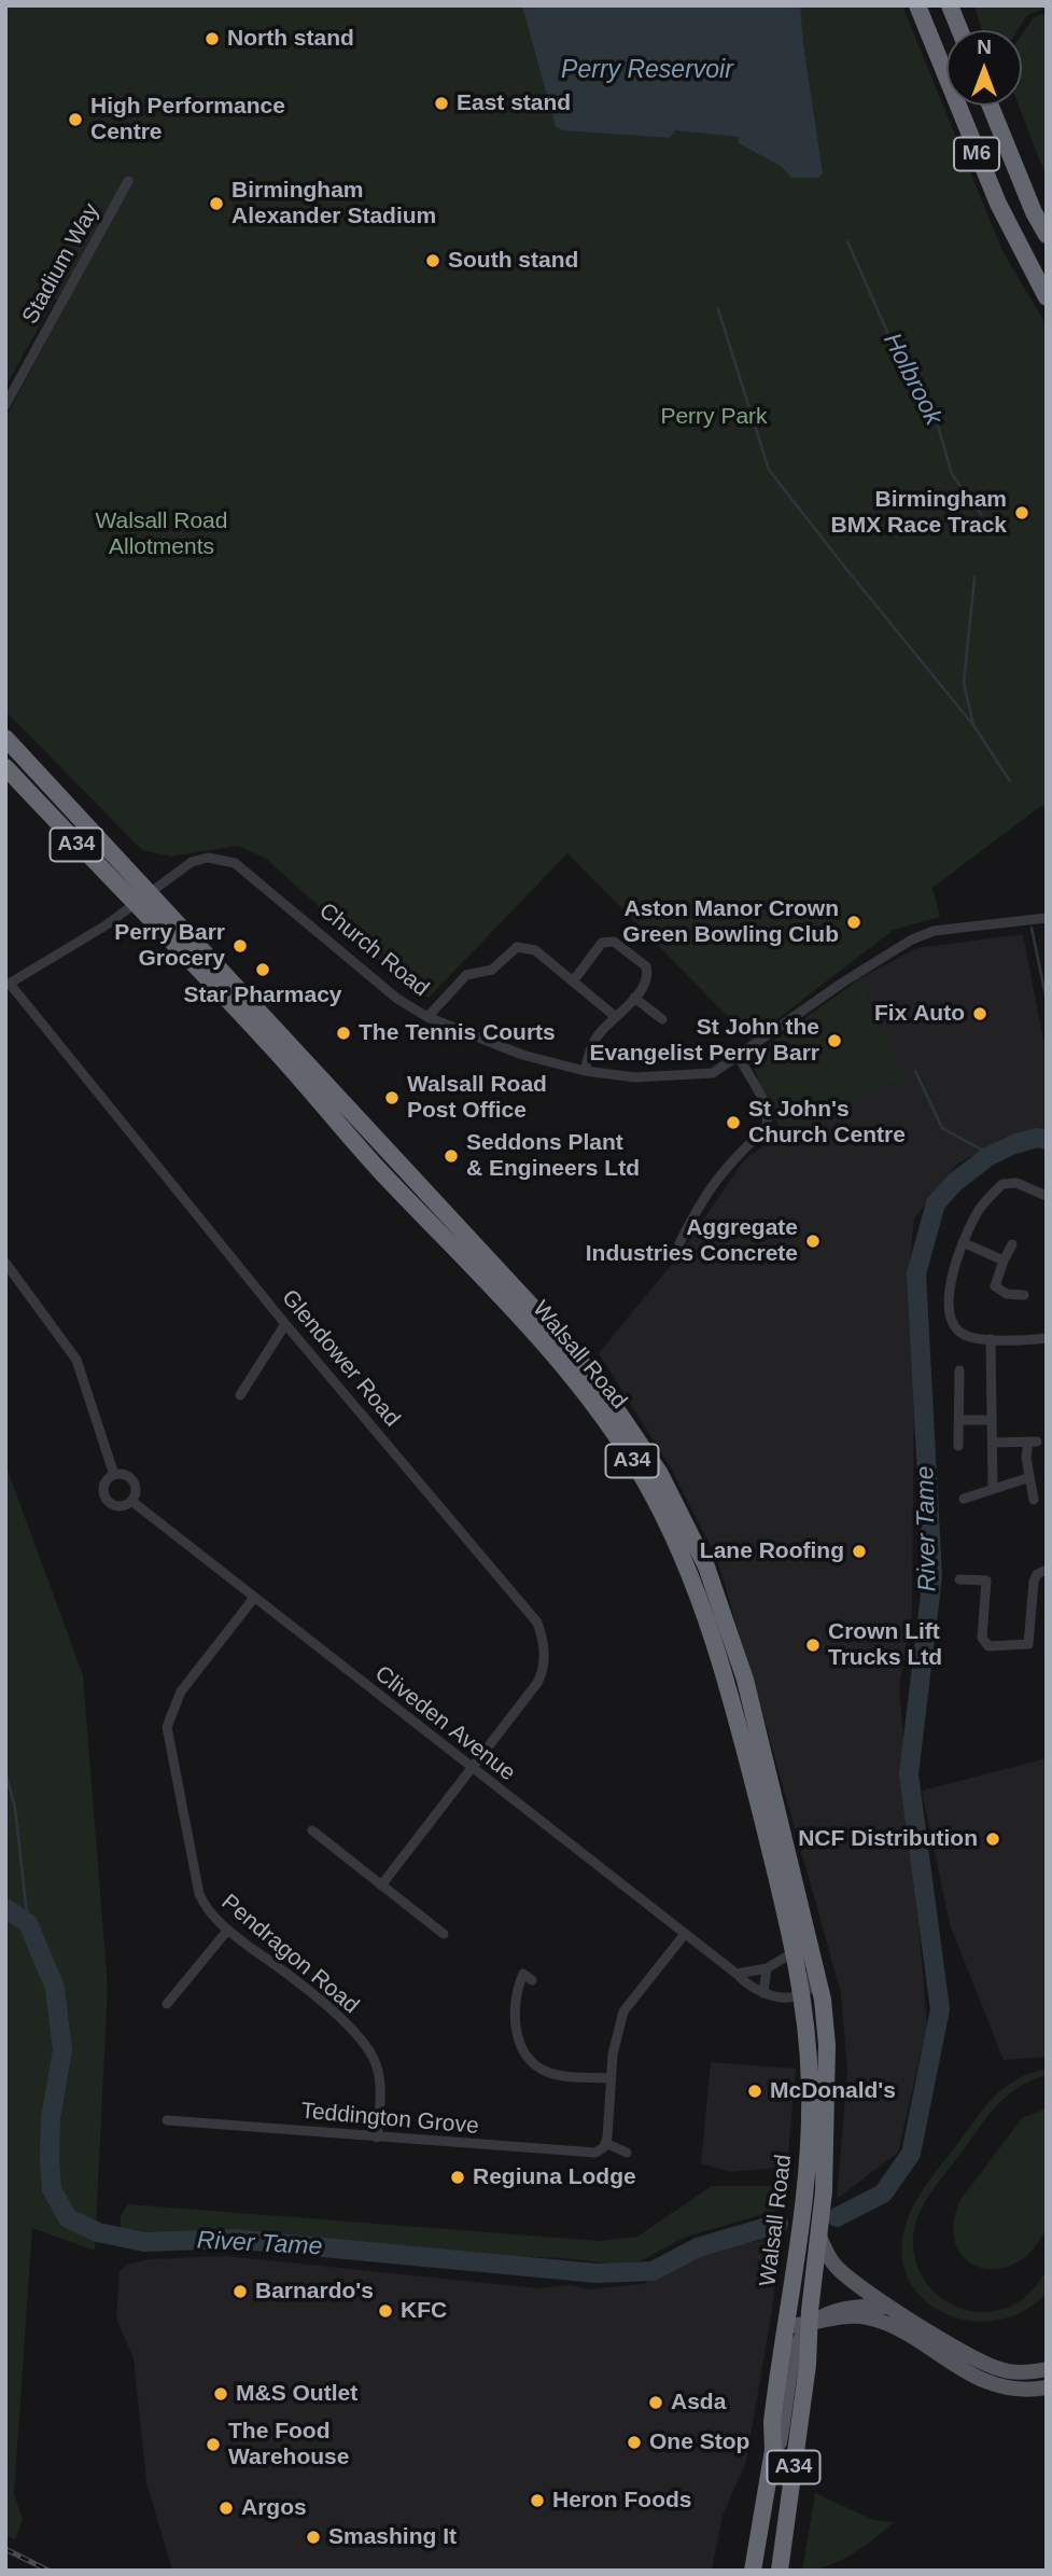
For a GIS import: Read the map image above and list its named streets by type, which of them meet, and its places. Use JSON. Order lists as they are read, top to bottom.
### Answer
{
  "streets": {
    "highway": ["M6", "A34", "Walsall Road"],
    "street": [
      "Stadium Way",
      "Church Road",
      "Glendower Road",
      "Cliveden Avenue",
      "Pendragon Road",
      "Teddington Grove"
    ]
  },
  "crossings": [
    ["Church Road", "Walsall Road"],
    ["Glendower Road", "Cliveden Avenue"],
    ["Cliveden Avenue", "Pendragon Road"],
    ["Pendragon Road", "Teddington Grove"]
  ],
  "water": ["Perry Reservoir", "Holbrook", "River Tame"],
  "parks": ["Perry Park", "Walsall Road Allotments"],
  "places": [
    "North stand",
    "East stand",
    "High Performance Centre",
    "Birmingham Alexander Stadium",
    "South stand",
    "Birmingham BMX Race Track",
    "Aston Manor Crown Green Bowling Club",
    "Perry Barr Grocery",
    "Star Pharmacy",
    "Fix Auto",
    "The Tennis Courts",
    "St John the Evangelist Perry Barr",
    "Walsall Road Post Office",
    "St John's Church Centre",
    "Seddons Plant & Engineers Ltd",
    "Aggregate Industries Concrete",
    "Lane Roofing",
    "Crown Lift Trucks Ltd",
    "NCF Distribution",
    "McDonald's",
    "Regiuna Lodge",
    "Barnardo's",
    "KFC",
    "M&S Outlet",
    "Asda",
    "One Stop",
    "The Food Warehouse",
    "Heron Foods",
    "Argos",
    "Smashing It"
  ],
  "north": "top"
}
